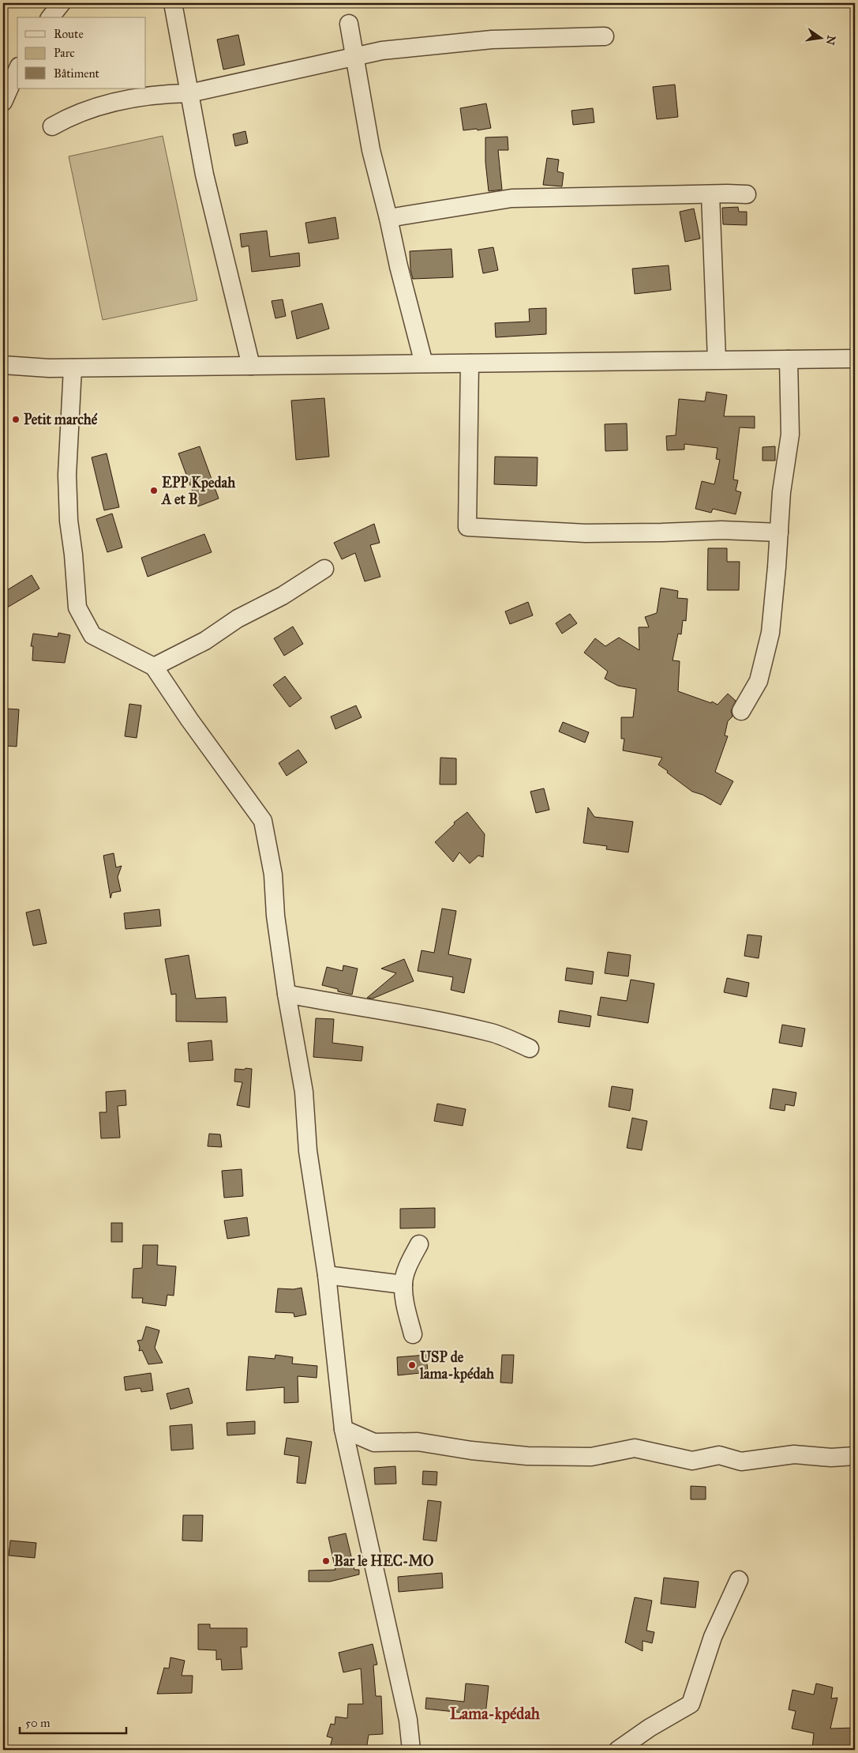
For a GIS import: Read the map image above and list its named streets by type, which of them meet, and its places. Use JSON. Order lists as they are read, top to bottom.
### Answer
{
  "districts": ["Lama-kpédah"],
  "places": [
    "Petit marché",
    "EPP Kpedah A et B",
    "USP de lama-kpédah",
    "Bar le HEC-MO"
  ],
  "legend": ["Route", "Parc", "Bâtiment"],
  "scale_bar": "50 m",
  "north": "right"
}
